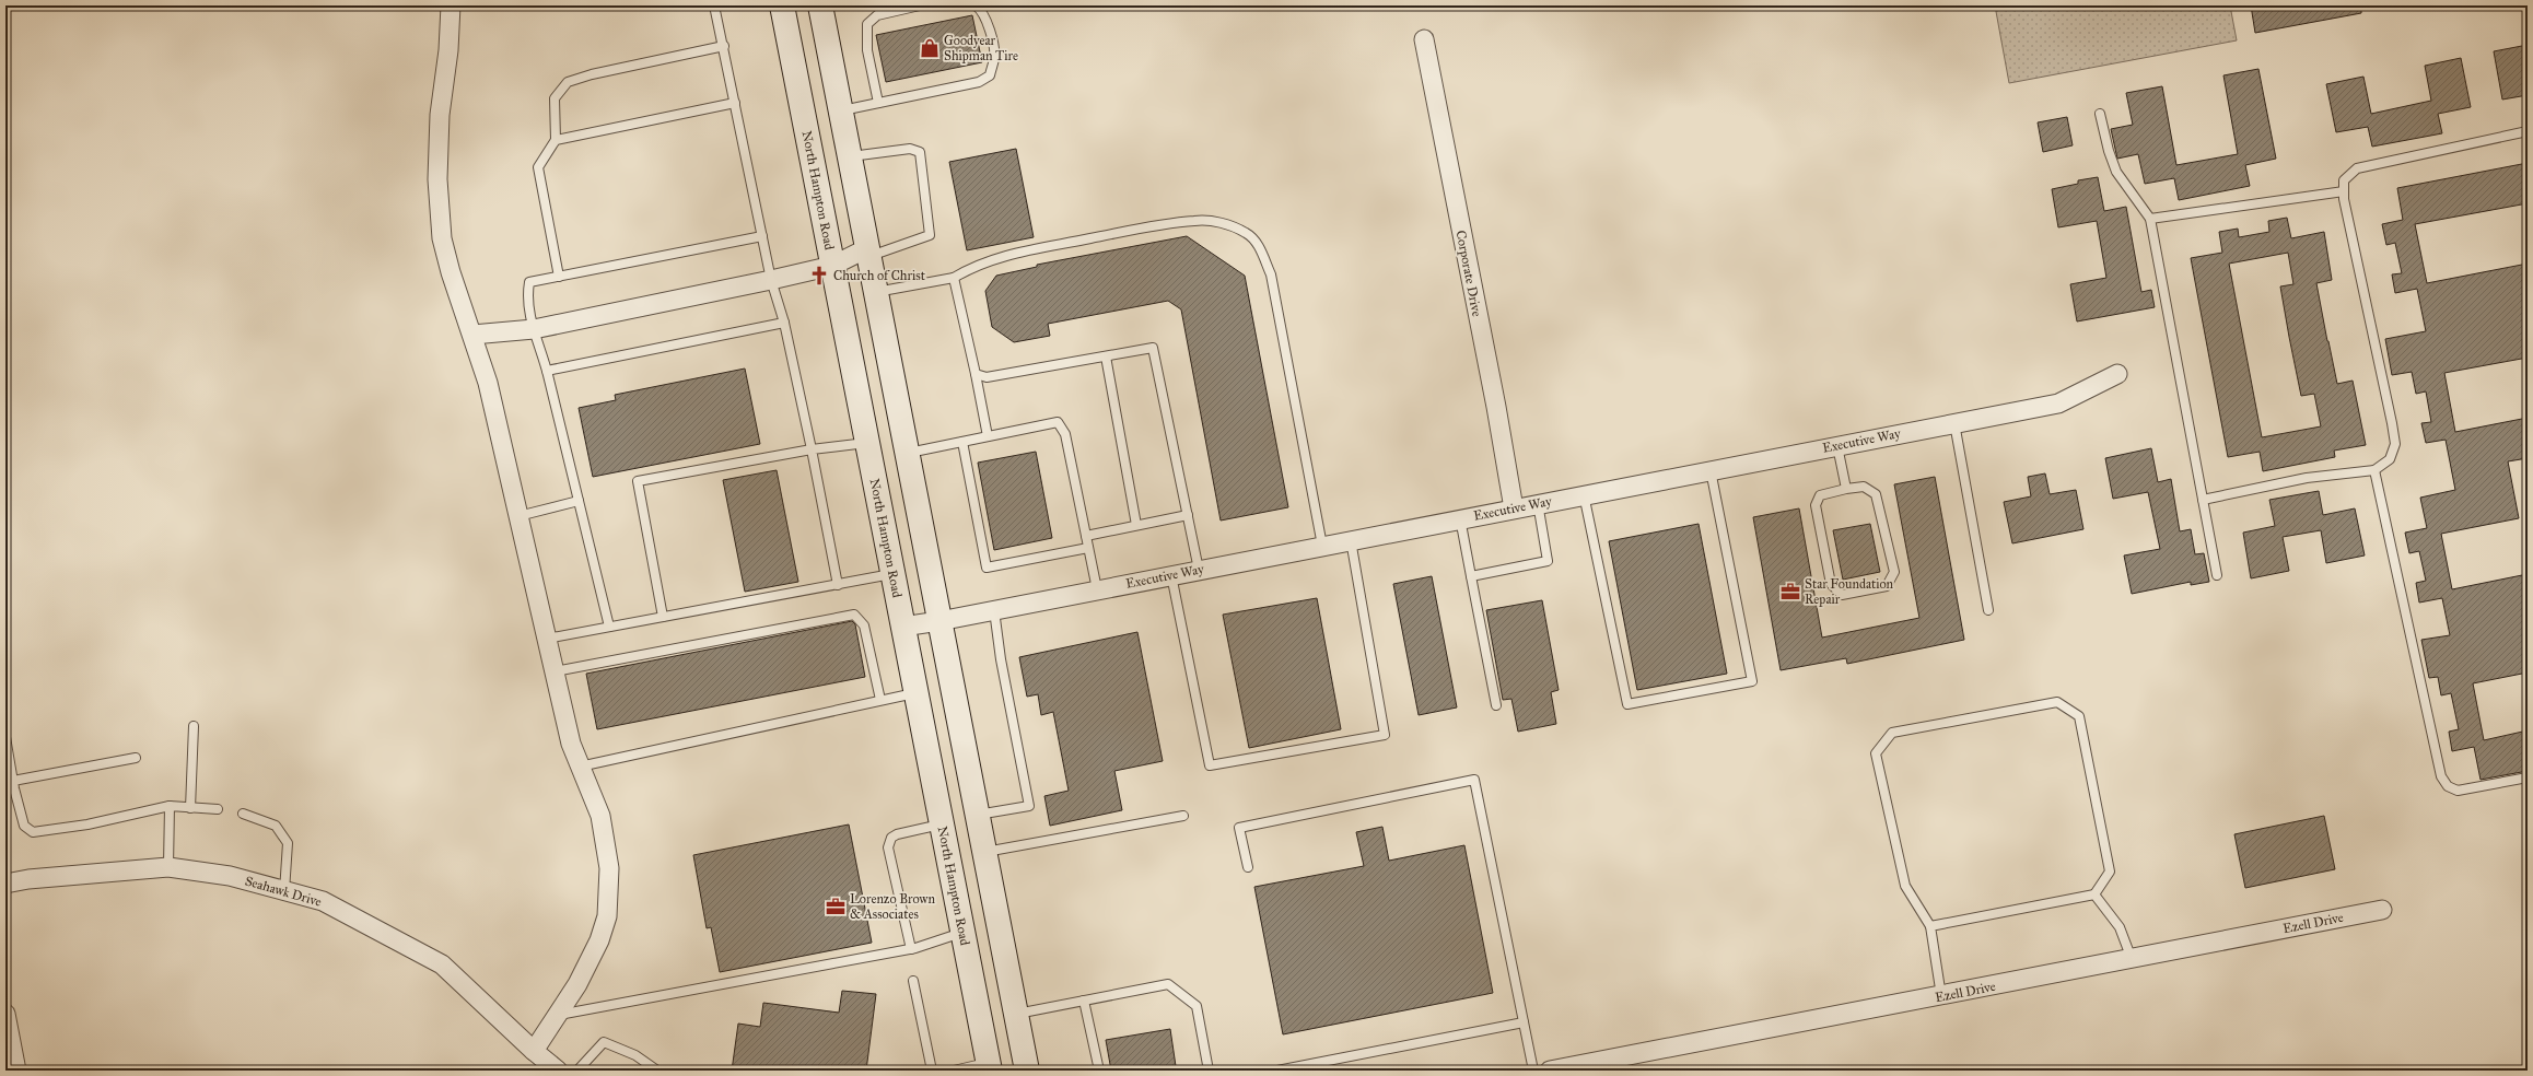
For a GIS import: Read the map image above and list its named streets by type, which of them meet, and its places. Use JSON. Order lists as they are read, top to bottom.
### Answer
{
  "streets": {
    "main road": ["North Hampton Road"],
    "street": [
      "Corporate Drive",
      "Executive Way",
      "Seahawk Drive",
      "Ezell Drive"
    ]
  },
  "crossings": [
    ["North Hampton Road", "Executive Way"],
    ["Corporate Drive", "Executive Way"]
  ],
  "places": {
    "shop": ["Goodyear Shipman Tire"],
    "church": ["Church of Christ"],
    "office": ["Star Foundation Repair", "Lorenzo Brown & Associates"]
  }
}
